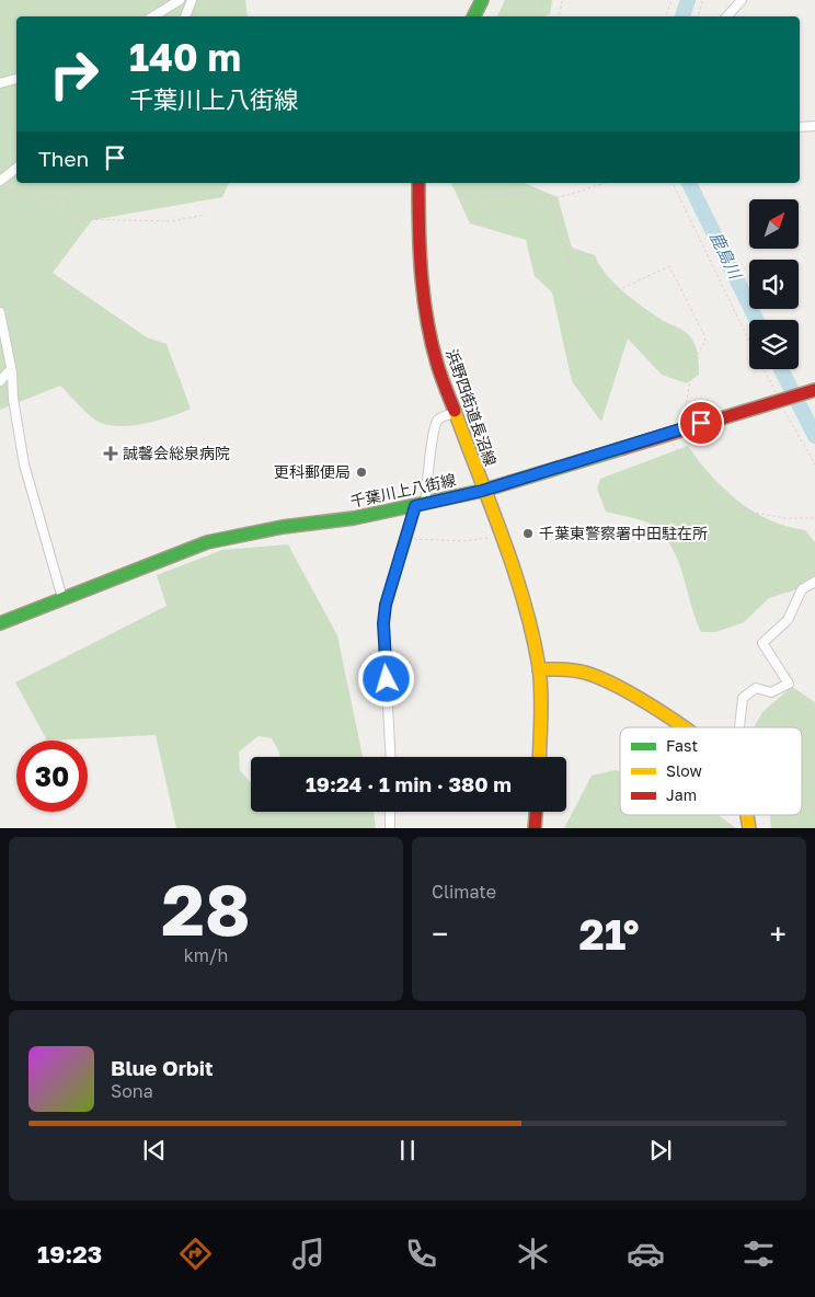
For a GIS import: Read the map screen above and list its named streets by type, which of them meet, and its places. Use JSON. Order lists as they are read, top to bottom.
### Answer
{
  "streets": {
    "main road": ["浜野四街道長沼線", "千葉川上八街線"]
  },
  "crossings": [
    ["浜野四街道長沼線", "千葉川上八街線"]
  ],
  "water": ["鹿島川"],
  "places": {
    "health": ["誠馨会総泉病院"],
    "other": ["更科郵便局", "千葉東警察署中田駐在所"]
  },
  "legend": ["Fast", "Slow", "Jam"],
  "north": "top right",
  "page": {
    "turn": ["140 m", "千葉川上八街線"],
    "then": "Then",
    "limit": "30",
    "trip": "19:24 · 1 min · 380 m",
    "tile": [
      ["28", "km/h"],
      "Climate"
    ],
    "heat": ["−", "21°", "+"],
    "song": ["Blue Orbit", "Sona"],
    "tabs": "19:23"
  }
}
